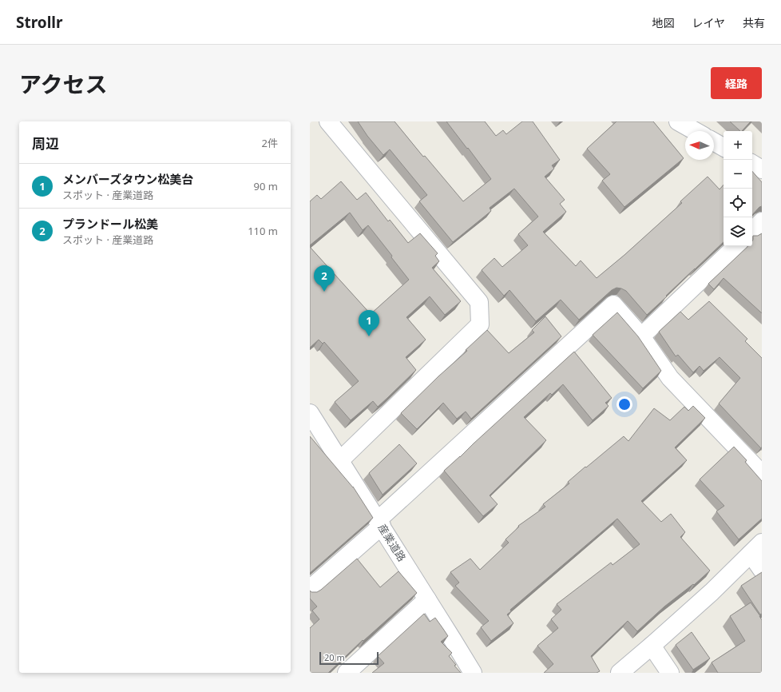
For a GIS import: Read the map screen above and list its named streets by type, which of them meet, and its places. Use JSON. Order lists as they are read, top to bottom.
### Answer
{
  "streets": {
    "street": ["産業道路"]
  },
  "scale_bar": "20 m",
  "north": "left",
  "page": {
    "header": "Strollr",
    "nav": ["地図", "レイヤ", "共有"],
    "title": "アクセス",
    "buttons": "経路",
    "heading": ["周辺", "2件"],
    "map_buttons": ["+", "−"],
    "list": [
      {
        "mark": "1",
        "name": "メンバーズタウン松美台",
        "note": "スポット · 産業道路",
        "value": "90 m"
      },
      {
        "mark": "2",
        "name": "プランドール松美",
        "note": "スポット · 産業道路",
        "value": "110 m"
      }
    ],
    "pins": ["2", "1"],
    "scale": "20 m"
  }
}
